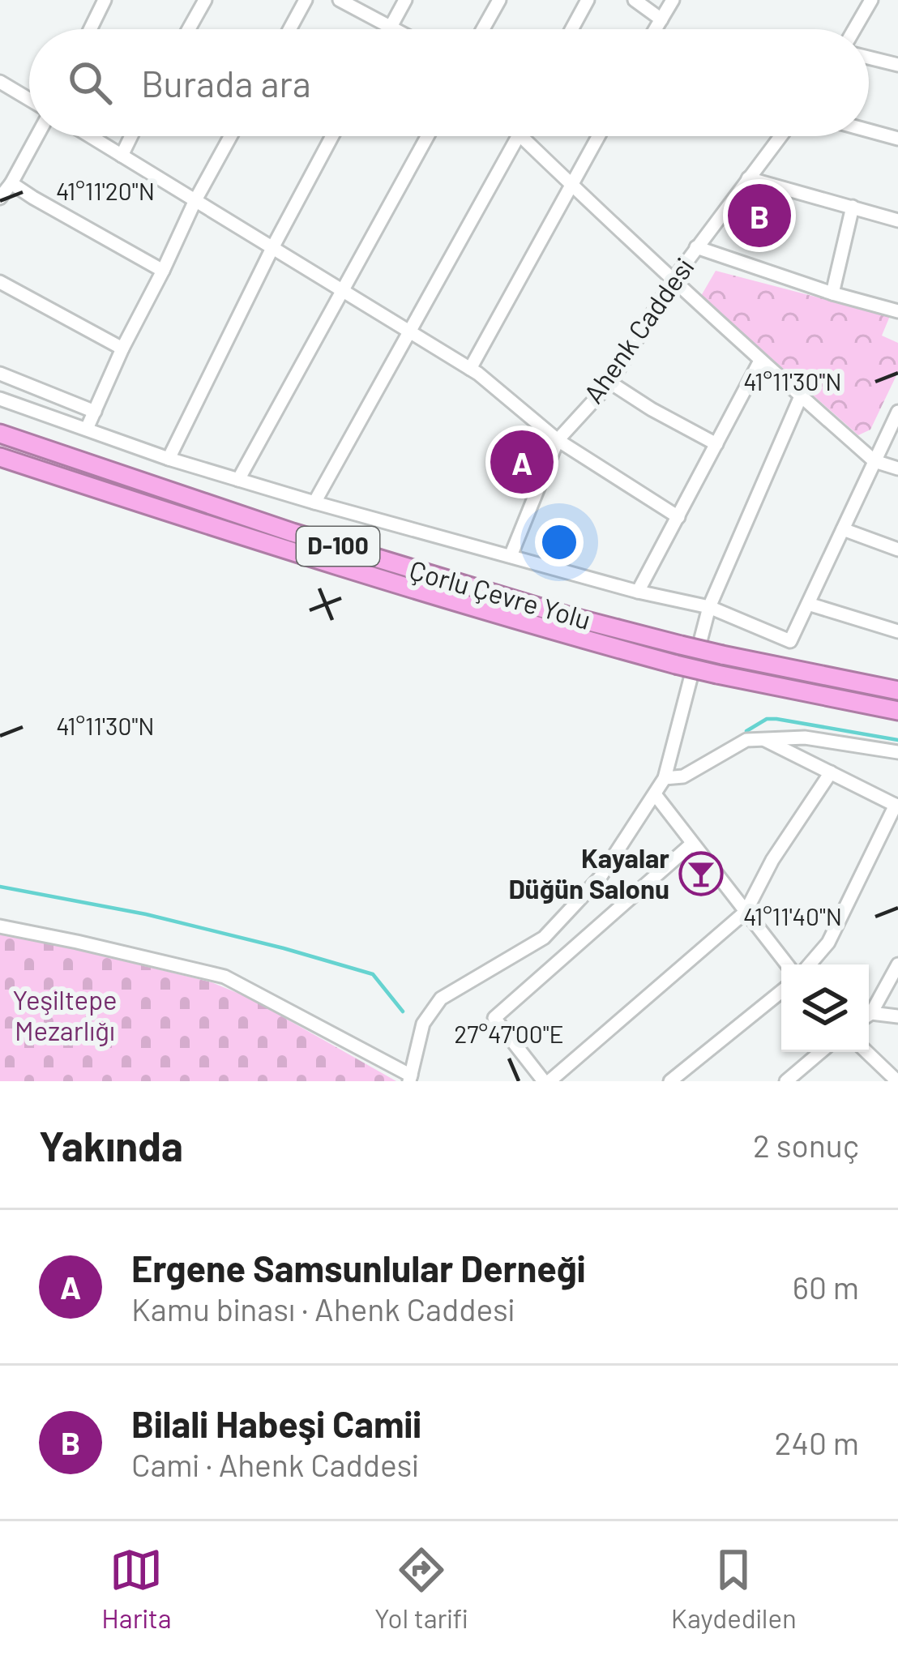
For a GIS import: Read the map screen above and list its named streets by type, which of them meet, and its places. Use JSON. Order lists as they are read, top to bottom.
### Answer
{
  "streets": {
    "highway": ["D-100", "Çorlu Çevre Yolu"],
    "street": ["Ahenk Caddesi"]
  },
  "parks": ["Yeşiltepe Mezarlığı"],
  "places": {
    "bar": ["Kayalar Düğün Salonu"]
  },
  "page": {
    "search": "Burada ara",
    "pins": ["B", "A"],
    "heading": ["Yakında", "2 sonuç"],
    "list": [
      {
        "mark": "A",
        "name": "Ergene Samsunlular Derneği",
        "note": "Kamu binası · Ahenk Caddesi",
        "value": "60 m"
      },
      {
        "mark": "B",
        "name": "Bilali Habeşi Camii",
        "note": "Cami · Ahenk Caddesi",
        "value": "240 m"
      }
    ],
    "nav": ["Harita", "Yol tarifi", "Kaydedilen"]
  },
  "coordinates": [
    "41°11'20\"N",
    "41°11'30\"N",
    "41°11'40\"N",
    "27°47'00\"E"
  ]
}
